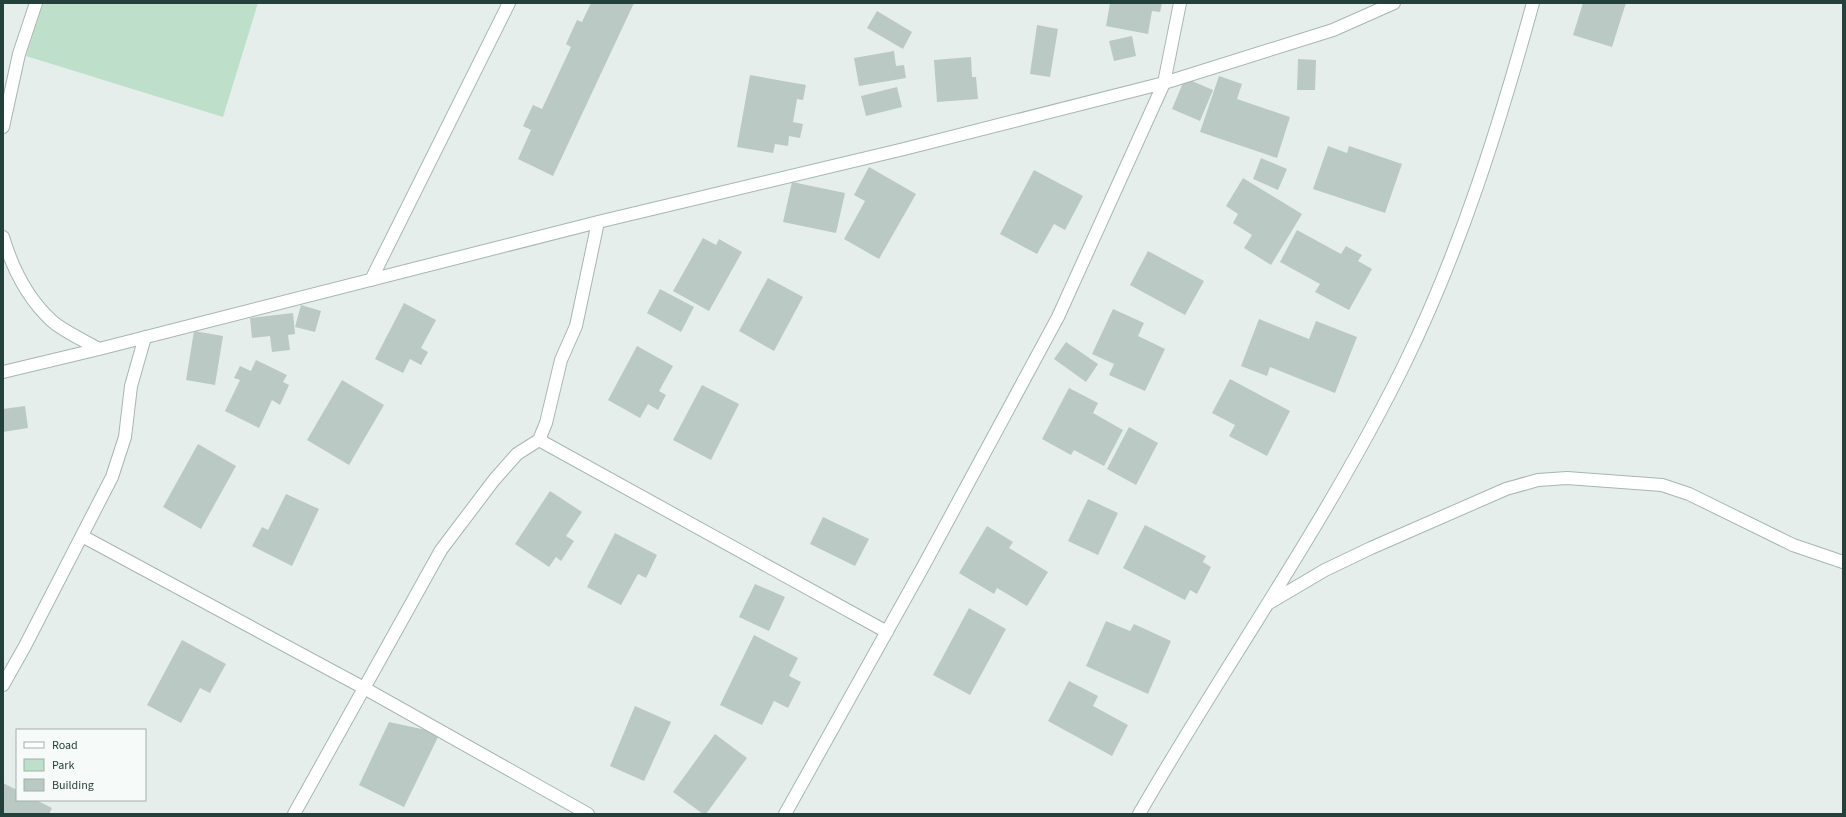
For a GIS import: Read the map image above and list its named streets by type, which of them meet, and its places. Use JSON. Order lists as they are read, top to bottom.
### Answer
{
  "legend": ["Road", "Park", "Building"]
}
